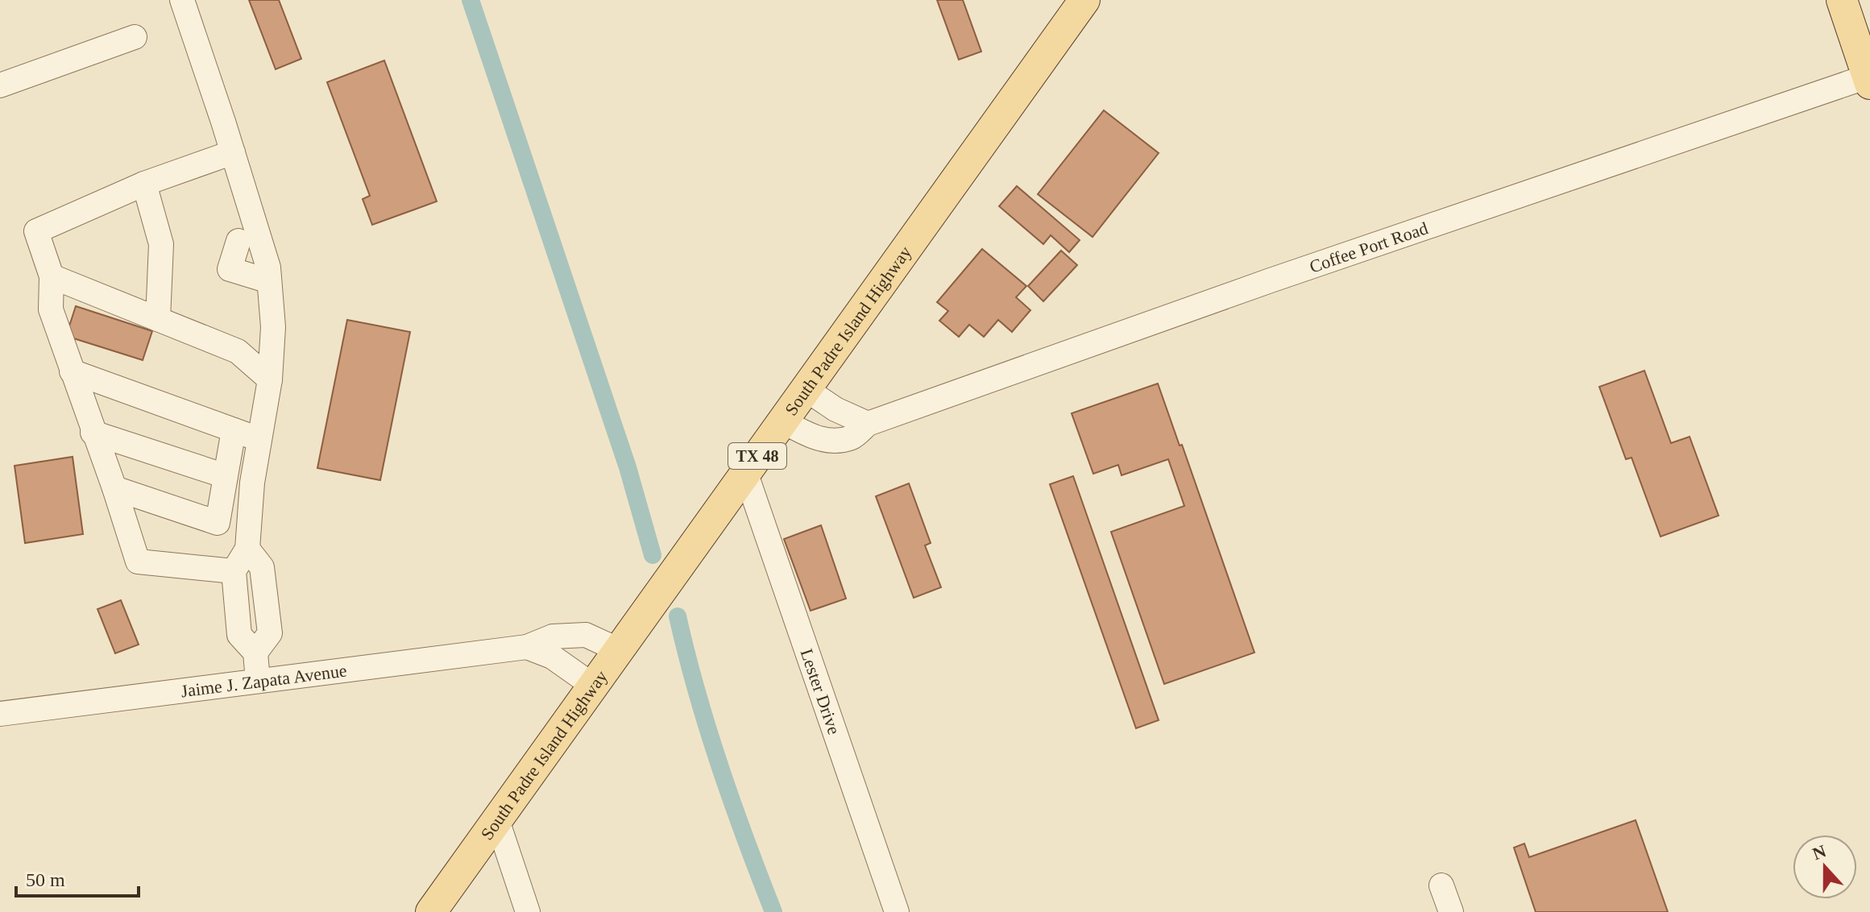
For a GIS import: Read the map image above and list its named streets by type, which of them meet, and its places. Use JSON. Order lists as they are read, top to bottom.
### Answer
{
  "streets": {
    "main road": ["South Padre Island Highway", "TX 48"],
    "street": ["Coffee Port Road", "Jaime J. Zapata Avenue", "Lester Drive"]
  },
  "crossings": [
    ["Coffee Port Road", "South Padre Island Highway"],
    ["South Padre Island Highway", "Jaime J. Zapata Avenue"],
    ["South Padre Island Highway", "Lester Drive"]
  ],
  "scale_bar": "50 m",
  "north": "top"
}
